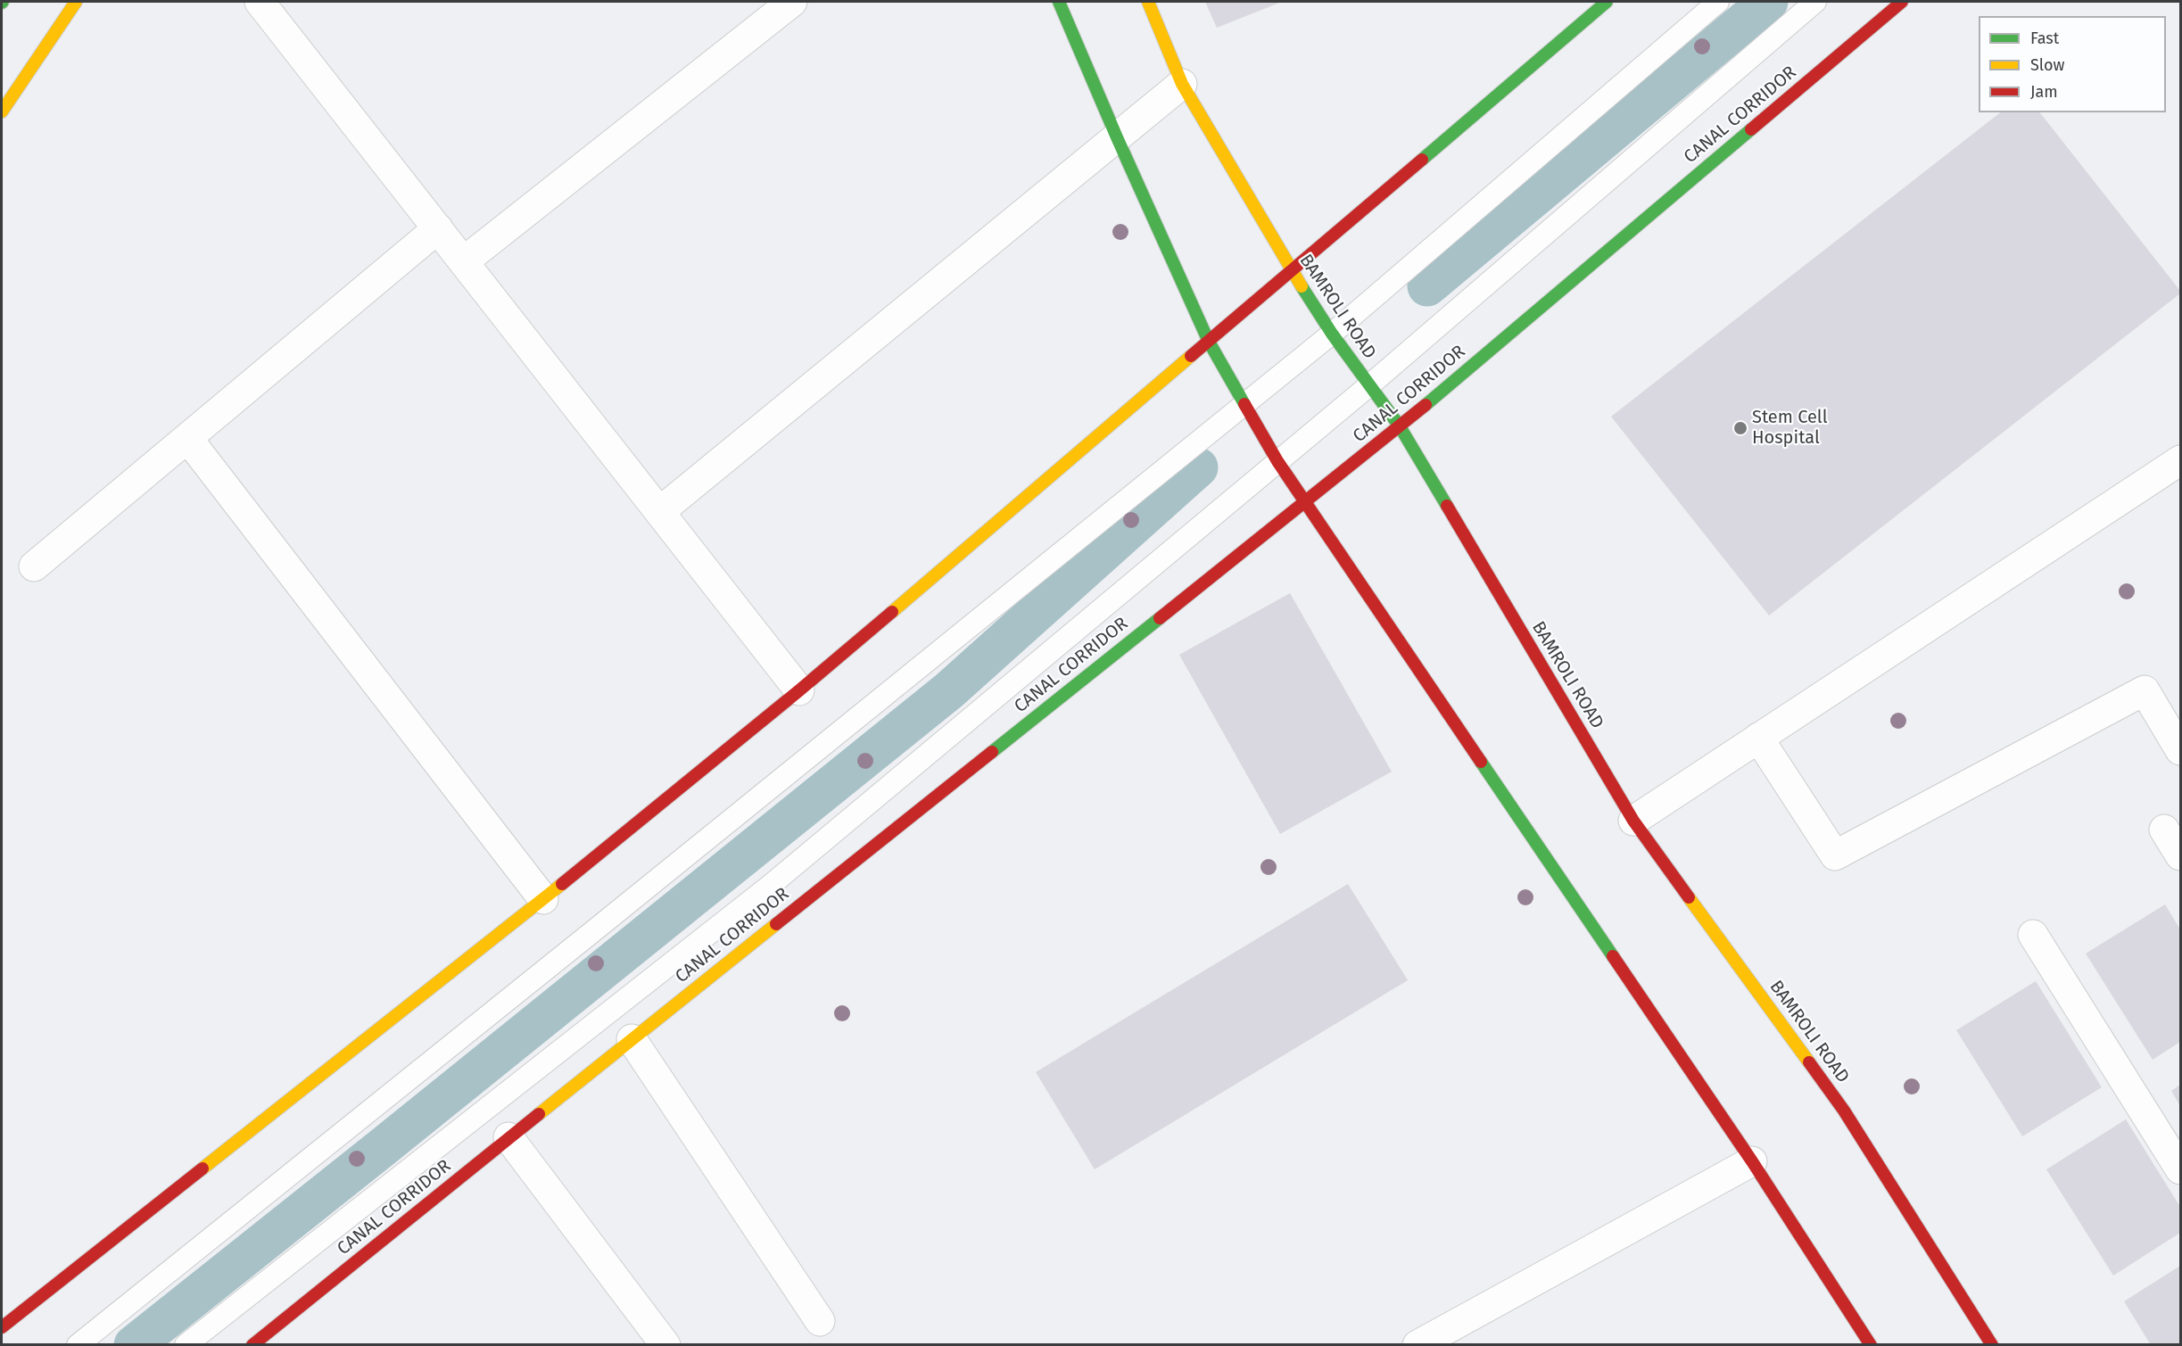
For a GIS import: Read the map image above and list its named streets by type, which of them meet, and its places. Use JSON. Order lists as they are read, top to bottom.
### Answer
{
  "streets": {
    "street": ["CANAL CORRIDOR", "BAMROLI ROAD"]
  },
  "crossings": [
    ["CANAL CORRIDOR", "BAMROLI ROAD"]
  ],
  "places": ["Stem Cell Hospital"],
  "legend": ["Fast", "Slow", "Jam"]
}
